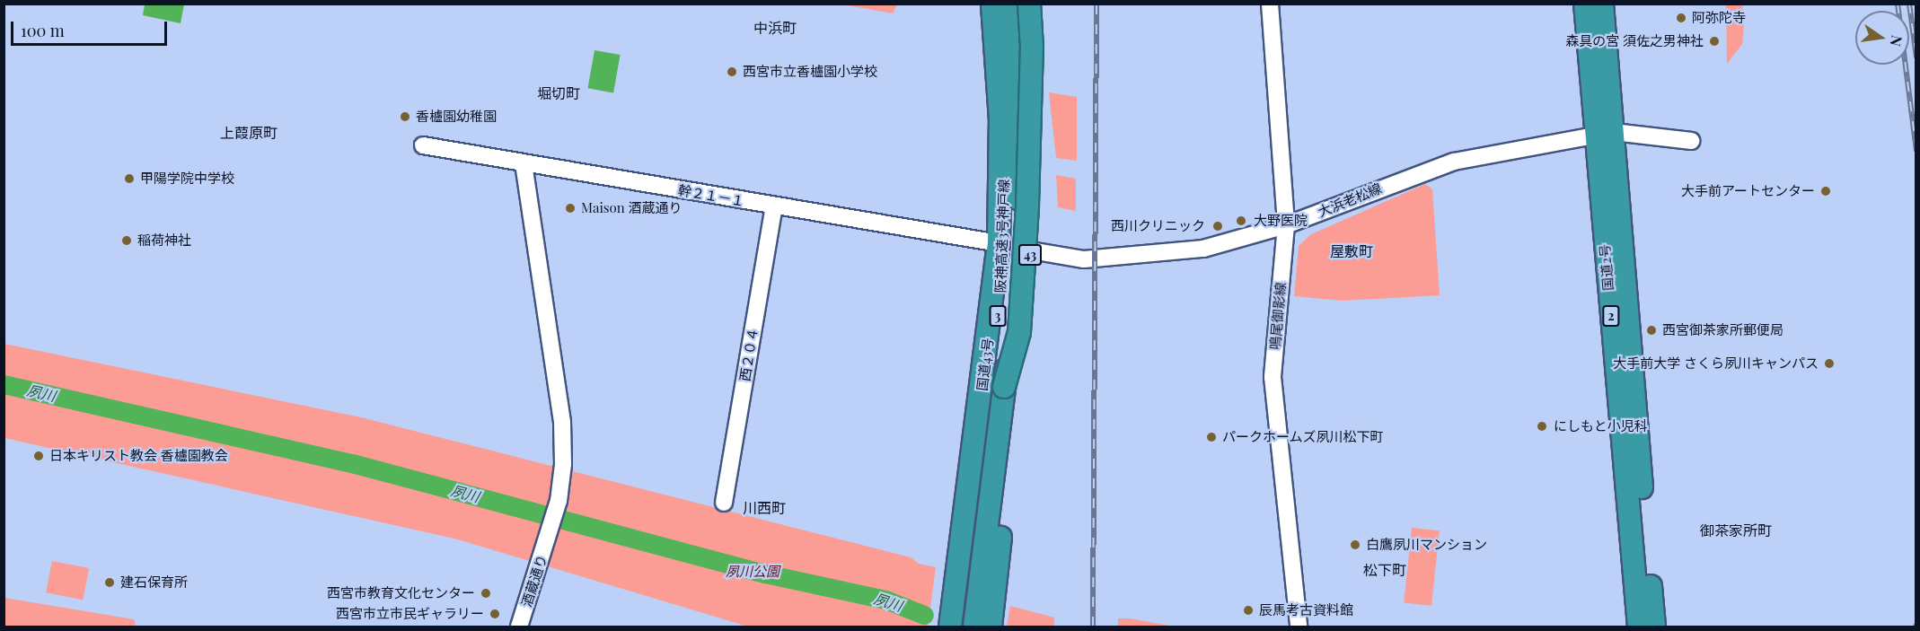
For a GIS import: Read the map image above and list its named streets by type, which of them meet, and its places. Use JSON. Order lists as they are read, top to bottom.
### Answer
{
  "streets": {
    "highway": [
      "阪神高速3号神戸線",
      "43",
      "国道2号",
      "3",
      "2",
      "国道43号"
    ],
    "street": [
      "幹２１－１",
      "大浜老松線",
      "鳴尾御影線",
      "西２０４",
      "酒蔵通り"
    ]
  },
  "crossings": [
    ["幹２１－１", "西２０４"],
    ["幹２１－１", "国道43号"],
    ["幹２１－１", "酒蔵通り"],
    ["大浜老松線", "43"],
    ["大浜老松線", "国道2号"],
    ["大浜老松線", "鳴尾御影線"],
    ["阪神高速3号神戸線", "国道43号"]
  ],
  "districts": [
    "中浜町",
    "堀切町",
    "上葭原町",
    "屋敷町",
    "川西町",
    "御茶家所町",
    "松下町"
  ],
  "water": ["夙川"],
  "parks": ["夙川公園"],
  "places": [
    "阿弥陀寺",
    "森具の宮 須佐之男神社",
    "西宮市立香櫨園小学校",
    "香櫨園幼稚園",
    "甲陽学院中学校",
    "大手前アートセンター",
    "Maison 酒蔵通り",
    "大野医院",
    "西川クリニック",
    "稲荷神社",
    "西宮御茶家所郵便局",
    "大手前大学 さくら夙川キャンパス",
    "にしもと小児科",
    "パークホームズ夙川松下町",
    "日本キリスト教会 香櫨園教会",
    "白鷹夙川マンション",
    "建石保育所",
    "西宮市教育文化センター",
    "辰馬考古資料館",
    "西宮市立市民ギャラリー"
  ],
  "scale_bar": "100 m",
  "north": "right"
}
